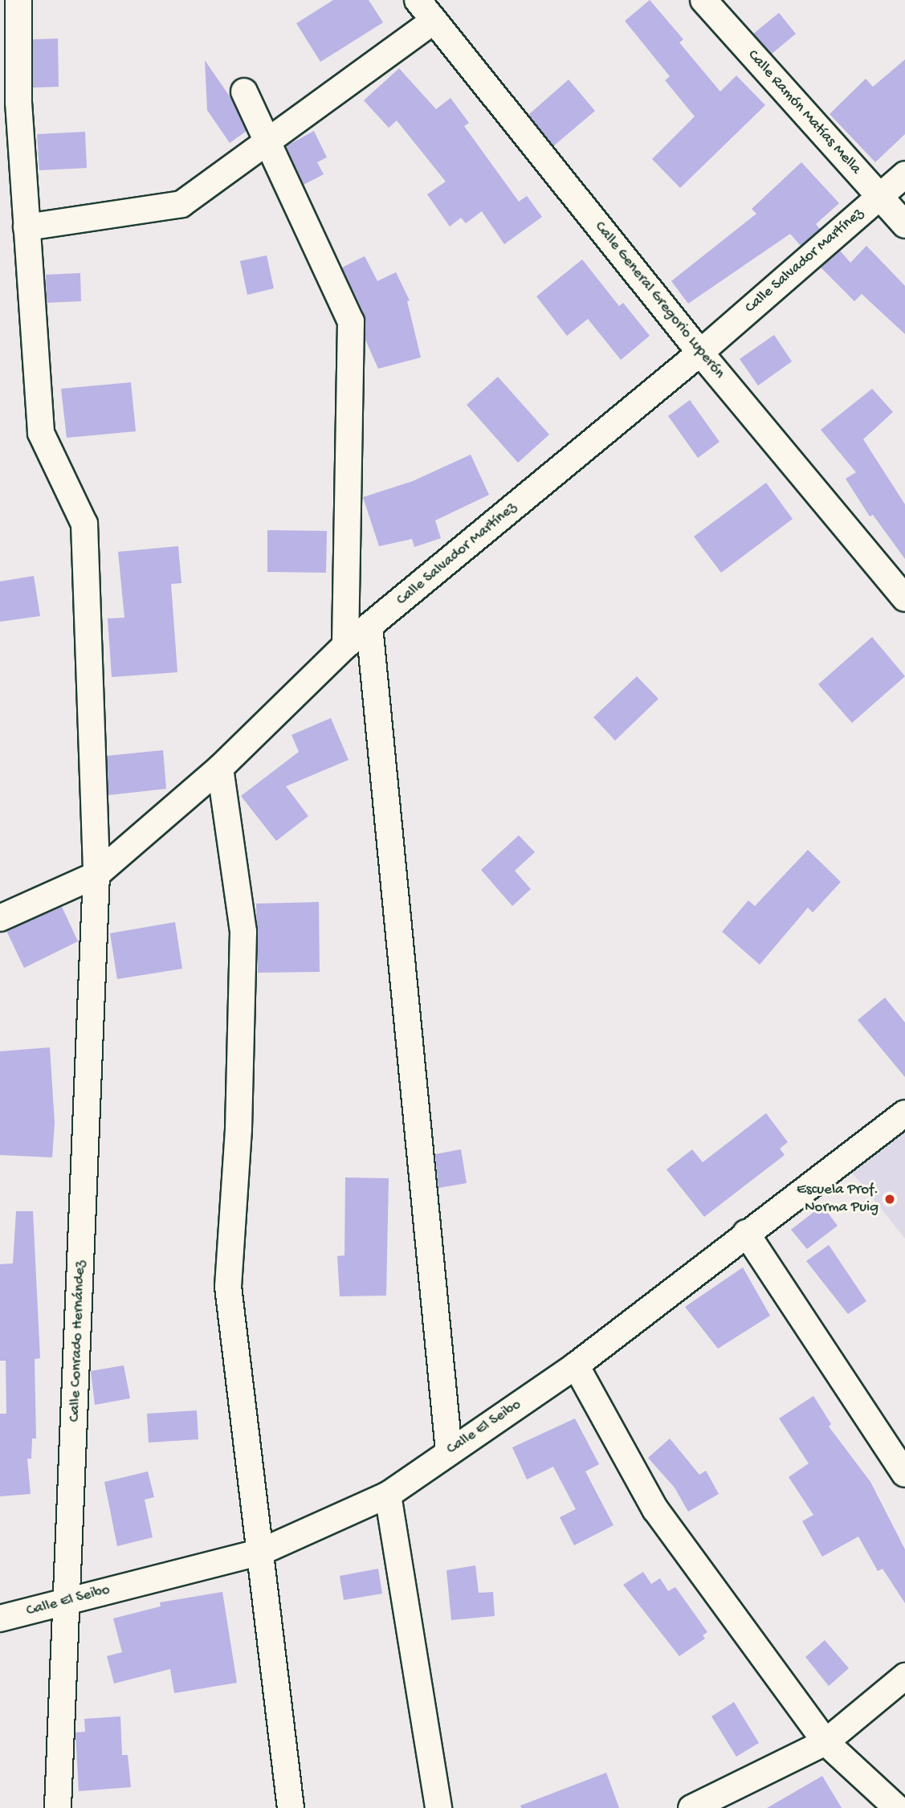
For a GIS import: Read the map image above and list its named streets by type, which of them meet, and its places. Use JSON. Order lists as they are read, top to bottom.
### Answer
{
  "streets": {
    "street": [
      "Calle Ramón Matías Mella",
      "Calle Salvador Martínez",
      "Calle General Gregorio Luperón",
      "Calle Conrado Hernández",
      "Calle El Seibo"
    ]
  },
  "crossings": [
    ["Calle Ramón Matías Mella", "Calle Salvador Martínez"],
    ["Calle Salvador Martínez", "Calle General Gregorio Luperón"],
    ["Calle Salvador Martínez", "Calle Conrado Hernández"],
    ["Calle Conrado Hernández", "Calle El Seibo"]
  ],
  "places": ["Escuela Prof. Norma Puig"]
}
